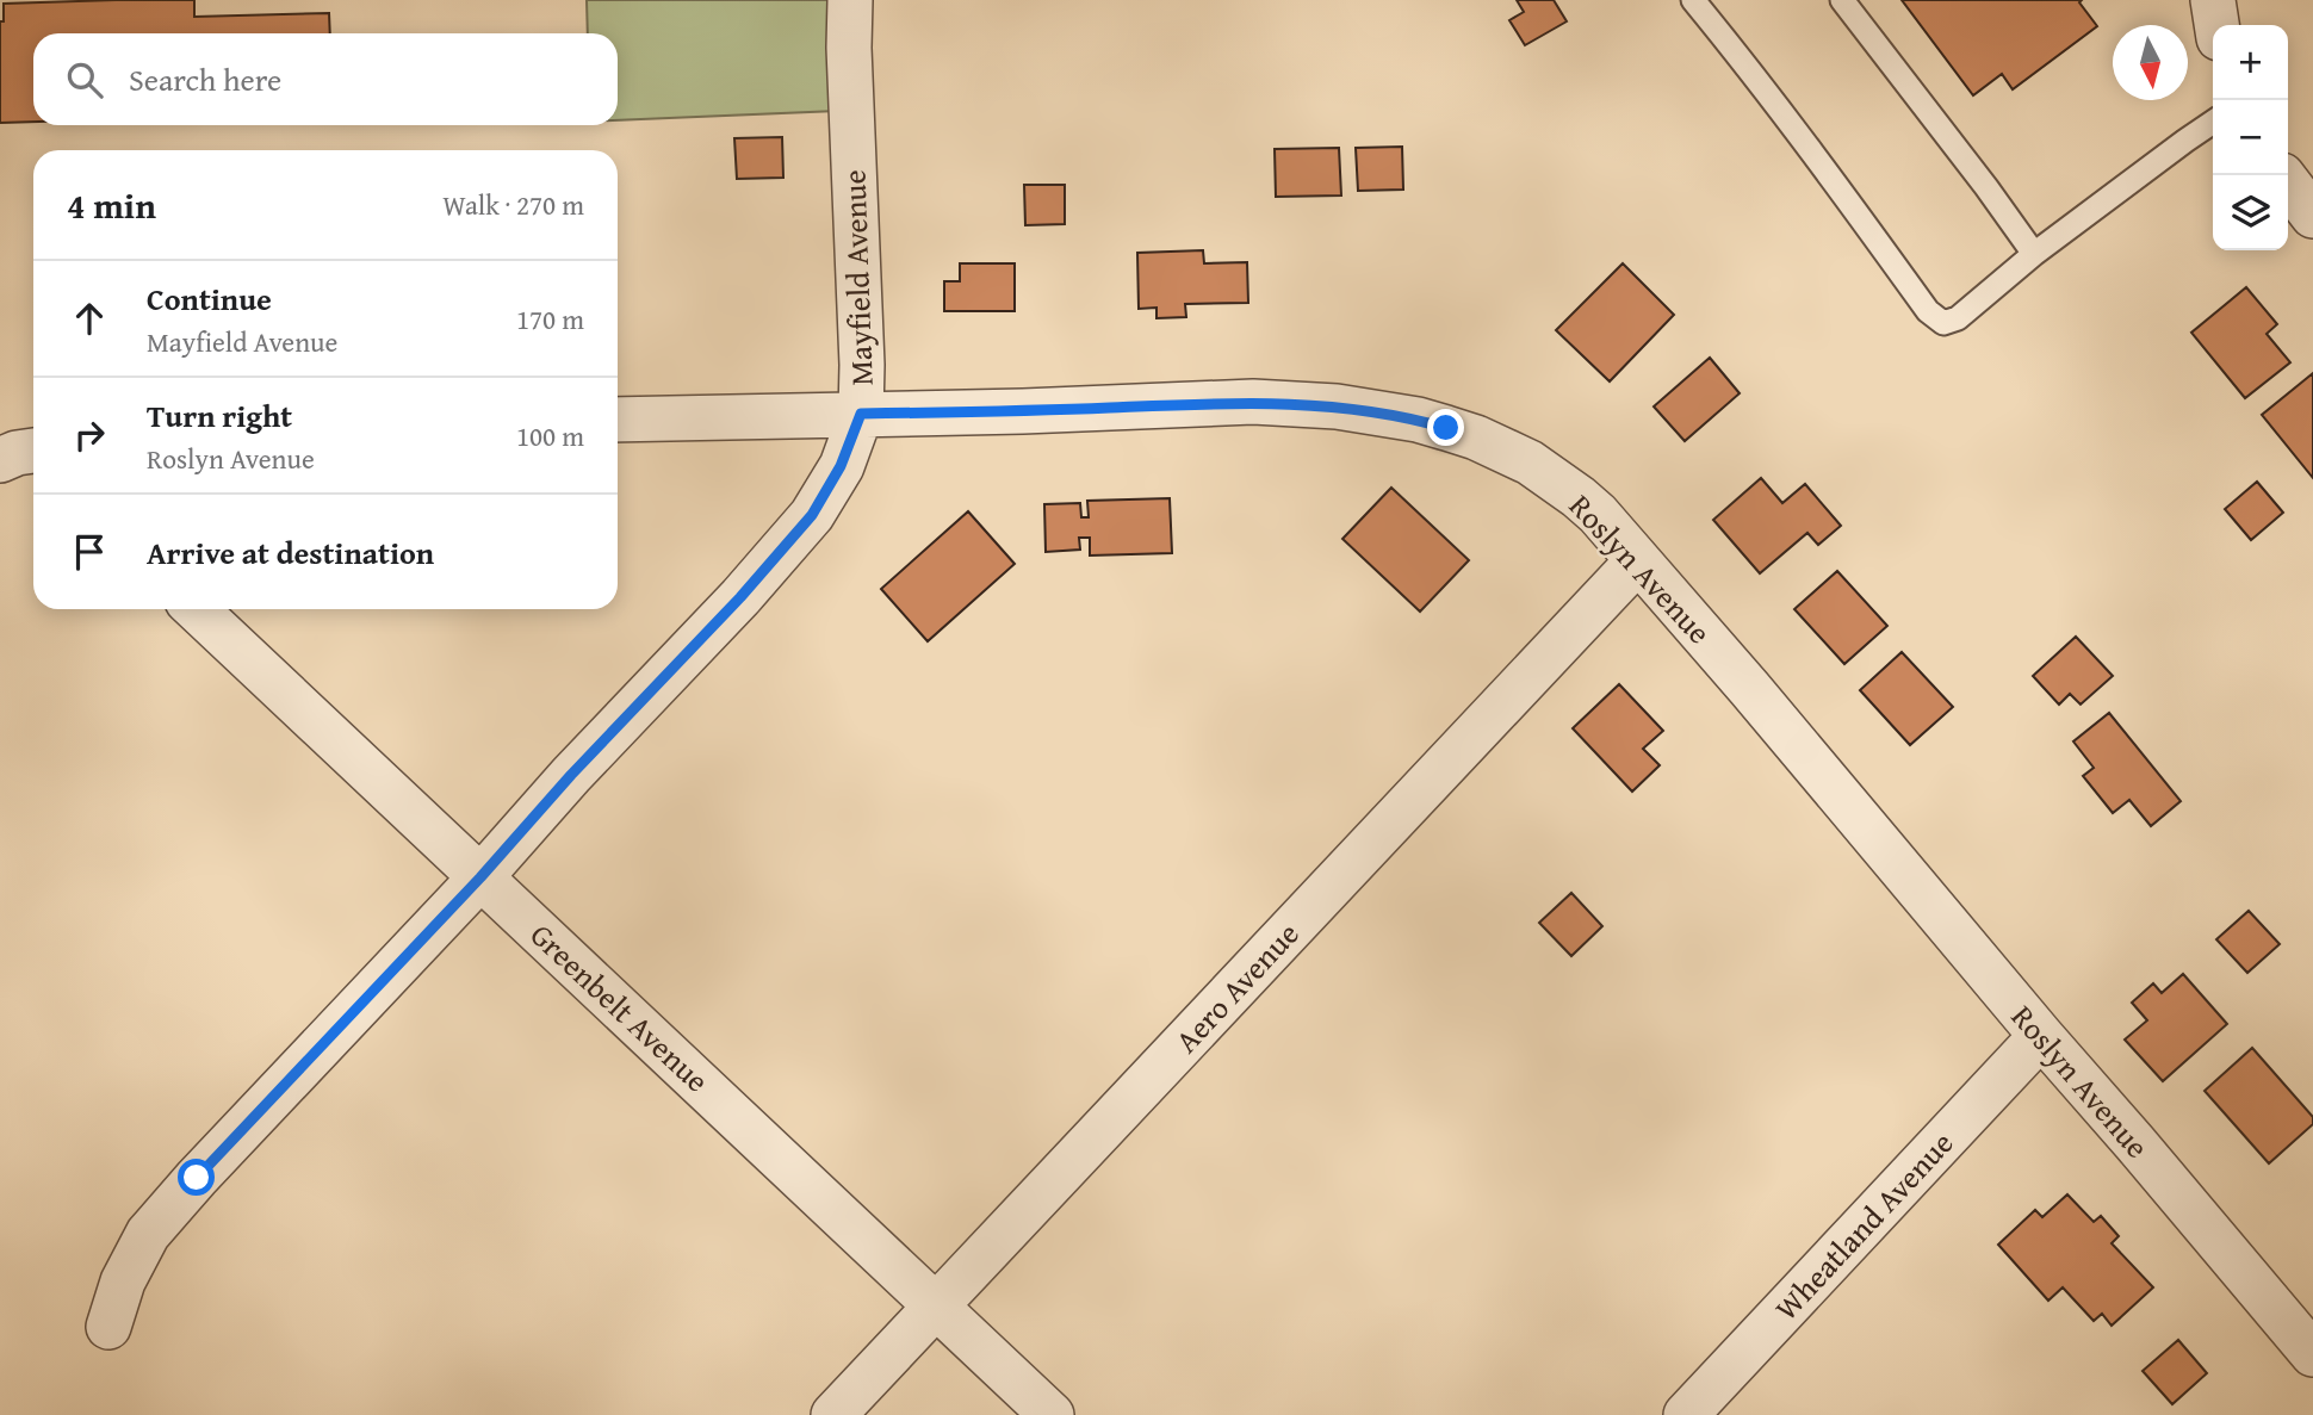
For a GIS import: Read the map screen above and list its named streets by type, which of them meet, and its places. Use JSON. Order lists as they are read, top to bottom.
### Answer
{
  "streets": {
    "street": [
      "Mayfield Avenue",
      "Roslyn Avenue",
      "Aero Avenue",
      "Greenbelt Avenue",
      "Wheatland Avenue"
    ]
  },
  "crossings": [
    ["Mayfield Avenue", "Roslyn Avenue"],
    ["Mayfield Avenue", "Greenbelt Avenue"],
    ["Roslyn Avenue", "Aero Avenue"],
    ["Roslyn Avenue", "Wheatland Avenue"],
    ["Aero Avenue", "Greenbelt Avenue"]
  ],
  "north": "bottom",
  "page": {
    "map_buttons": ["+", "−"],
    "search": "Search here",
    "heading": ["4 min", "Walk · 270 m"],
    "list": [
      ["Continue", "Mayfield Avenue", "170 m"],
      ["Turn right", "Roslyn Avenue", "100 m"],
      "Arrive at destination"
    ]
  }
}
